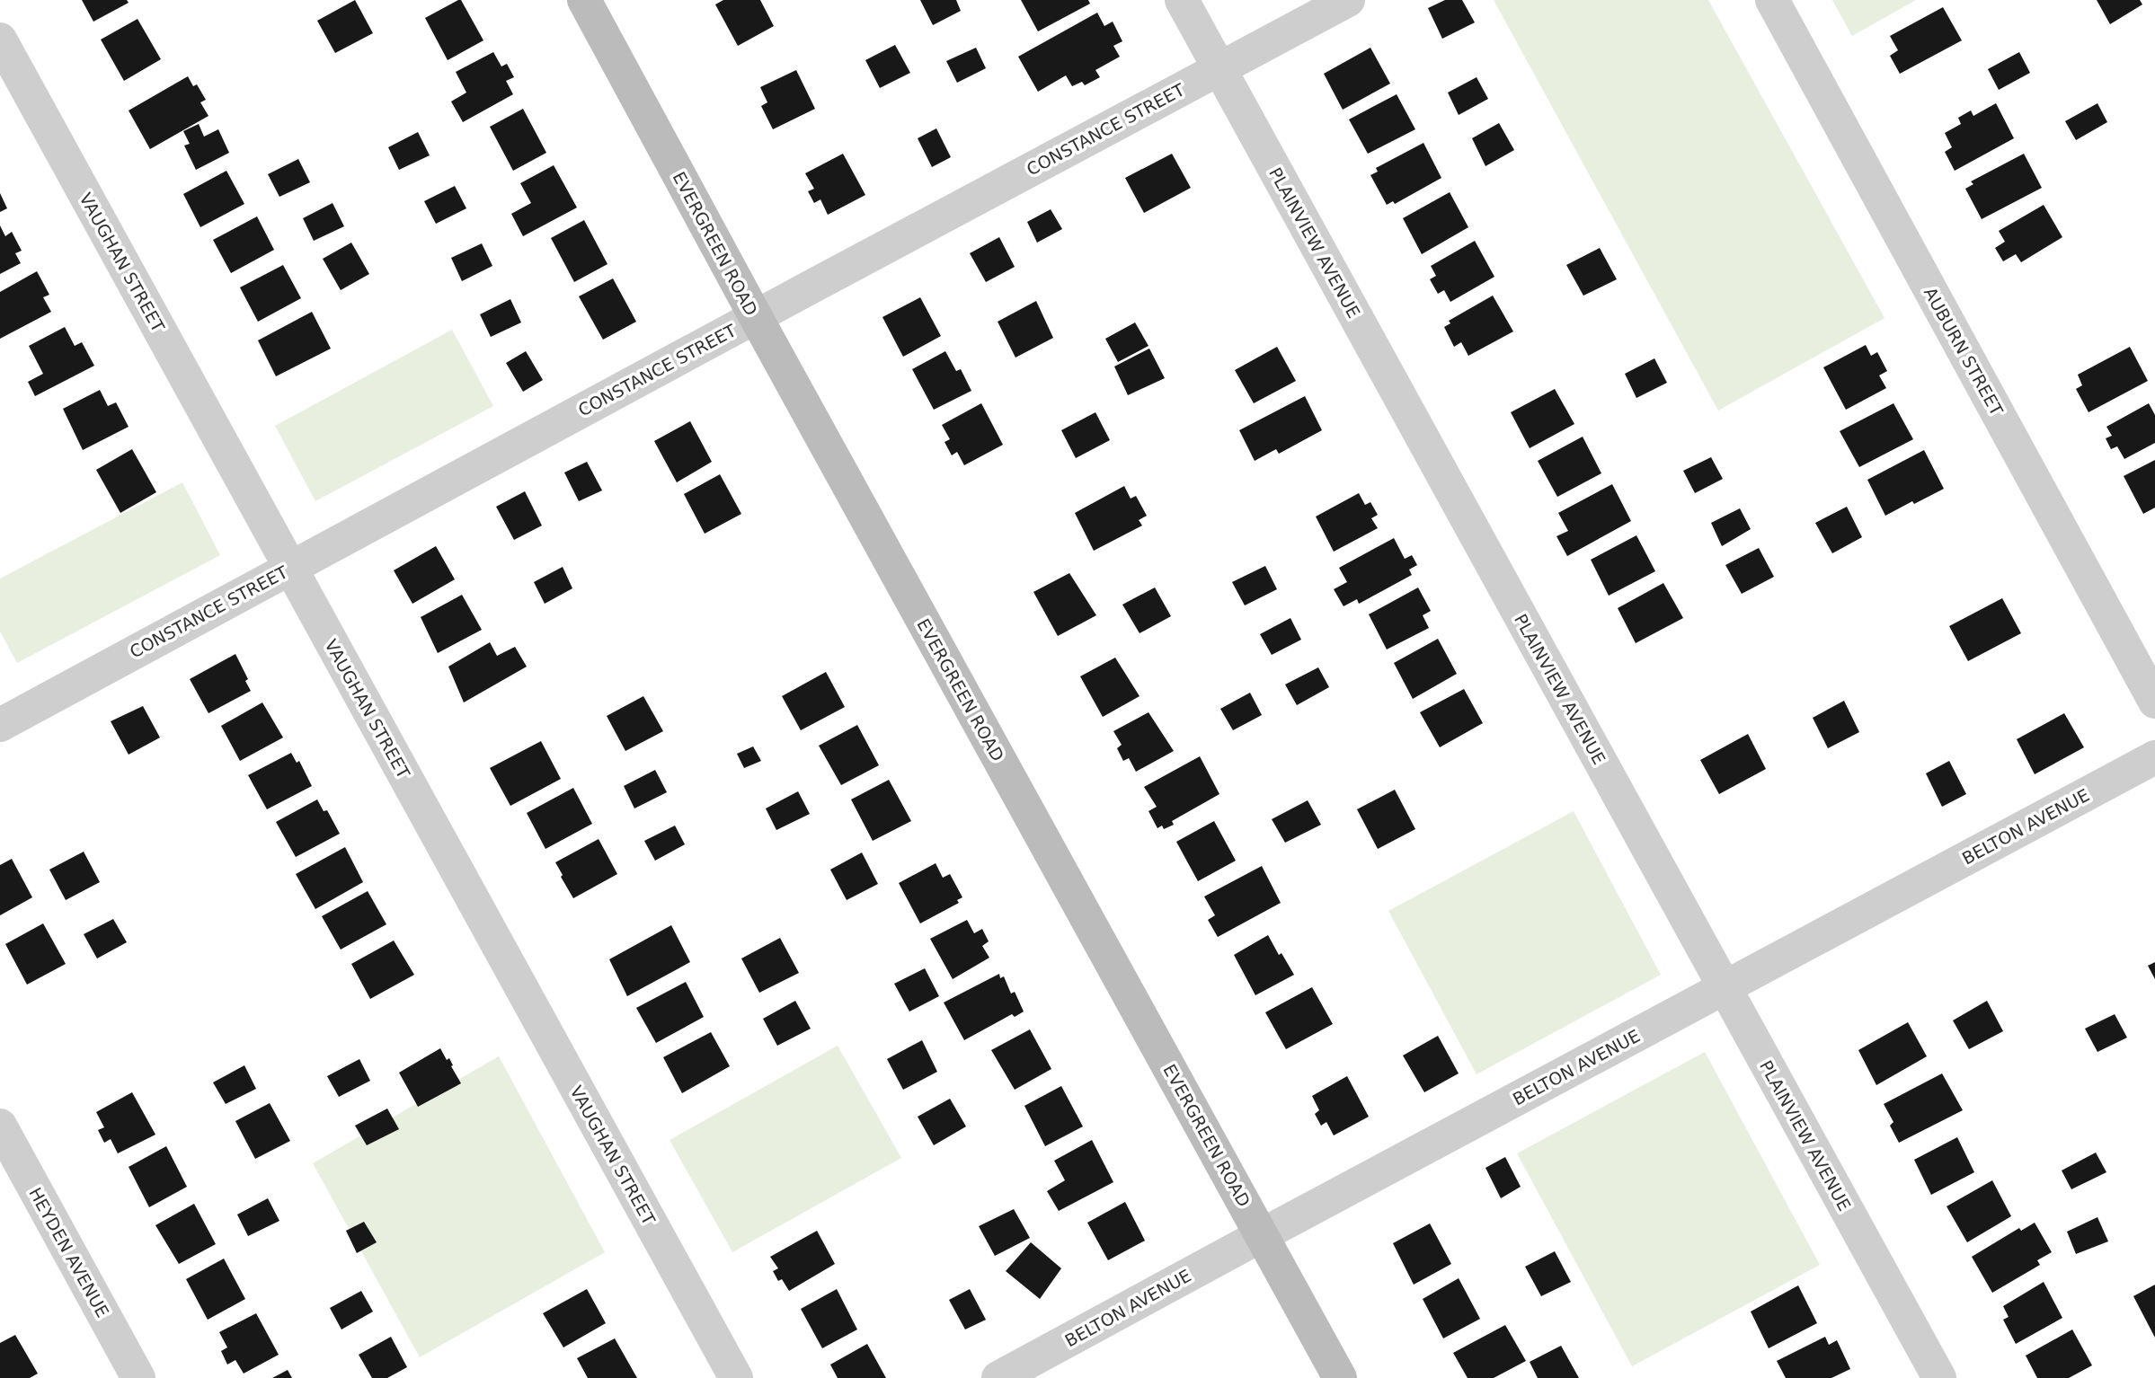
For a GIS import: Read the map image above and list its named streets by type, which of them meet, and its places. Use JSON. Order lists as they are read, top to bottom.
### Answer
{
  "streets": {
    "street": [
      "CONSTANCE STREET",
      "PLAINVIEW AVENUE",
      "EVERGREEN ROAD",
      "VAUGHAN STREET",
      "AUBURN STREET",
      "BELTON AVENUE",
      "HEYDEN AVENUE"
    ]
  },
  "crossings": [
    ["CONSTANCE STREET", "PLAINVIEW AVENUE"],
    ["CONSTANCE STREET", "EVERGREEN ROAD"],
    ["CONSTANCE STREET", "VAUGHAN STREET"],
    ["PLAINVIEW AVENUE", "BELTON AVENUE"],
    ["EVERGREEN ROAD", "BELTON AVENUE"]
  ]
}
